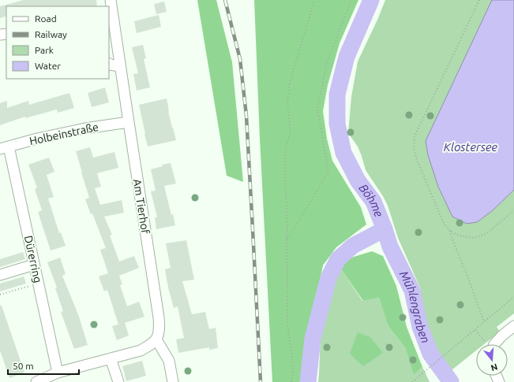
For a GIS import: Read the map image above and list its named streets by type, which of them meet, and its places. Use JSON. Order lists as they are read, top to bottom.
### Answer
{
  "streets": {
    "street": ["Holbeinstraße", "Am Tierhof", "Dürerring"]
  },
  "crossings": [
    ["Holbeinstraße", "Am Tierhof"],
    ["Holbeinstraße", "Dürerring"]
  ],
  "water": ["Klostersee", "Böhme", "Mühlengraben"],
  "legend": [
    "Road",
    "Railway",
    "Park",
    "Water"
  ],
  "scale_bar": "50 m",
  "north": "bottom"
}
